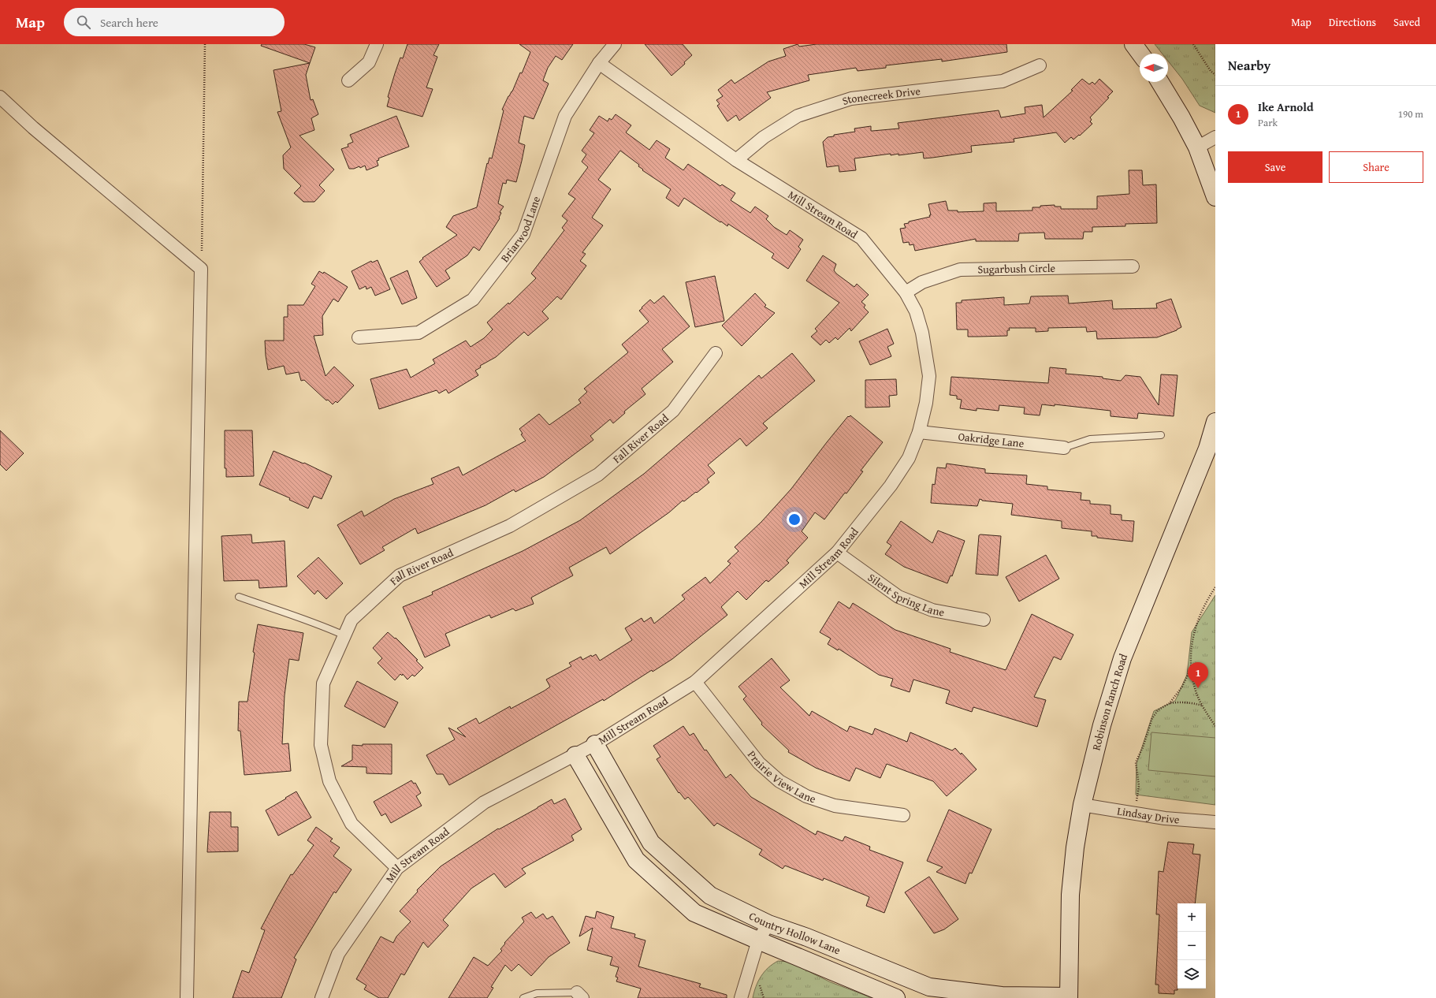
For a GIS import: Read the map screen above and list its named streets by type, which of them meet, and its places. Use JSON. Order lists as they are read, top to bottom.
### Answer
{
  "streets": {
    "street": [
      "Stonecreek Drive",
      "Mill Stream Road",
      "Briarwood Lane",
      "Sugarbush Circle",
      "Fall River Road",
      "Oakridge Lane",
      "Silent Spring Lane",
      "Robinson Ranch Road",
      "Prairie View Lane",
      "Lindsay Drive",
      "Country Hollow Lane"
    ]
  },
  "crossings": [
    ["Stonecreek Drive", "Mill Stream Road"],
    ["Mill Stream Road", "Briarwood Lane"],
    ["Mill Stream Road", "Sugarbush Circle"],
    ["Mill Stream Road", "Fall River Road"],
    ["Mill Stream Road", "Oakridge Lane"],
    ["Mill Stream Road", "Silent Spring Lane"],
    ["Mill Stream Road", "Prairie View Lane"],
    ["Mill Stream Road", "Country Hollow Lane"],
    ["Robinson Ranch Road", "Lindsay Drive"],
    ["Robinson Ranch Road", "Country Hollow Lane"]
  ],
  "north": "left",
  "page": {
    "header": "Map",
    "search": "Search here",
    "nav": ["Map", "Directions", "Saved"],
    "heading": "Nearby",
    "list": [
      {
        "mark": "1",
        "name": "Ike Arnold",
        "note": "Park",
        "value": "190 m"
      }
    ],
    "buttons": ["Save", "Share"],
    "pins": "1",
    "map_buttons": ["+", "−"]
  }
}
